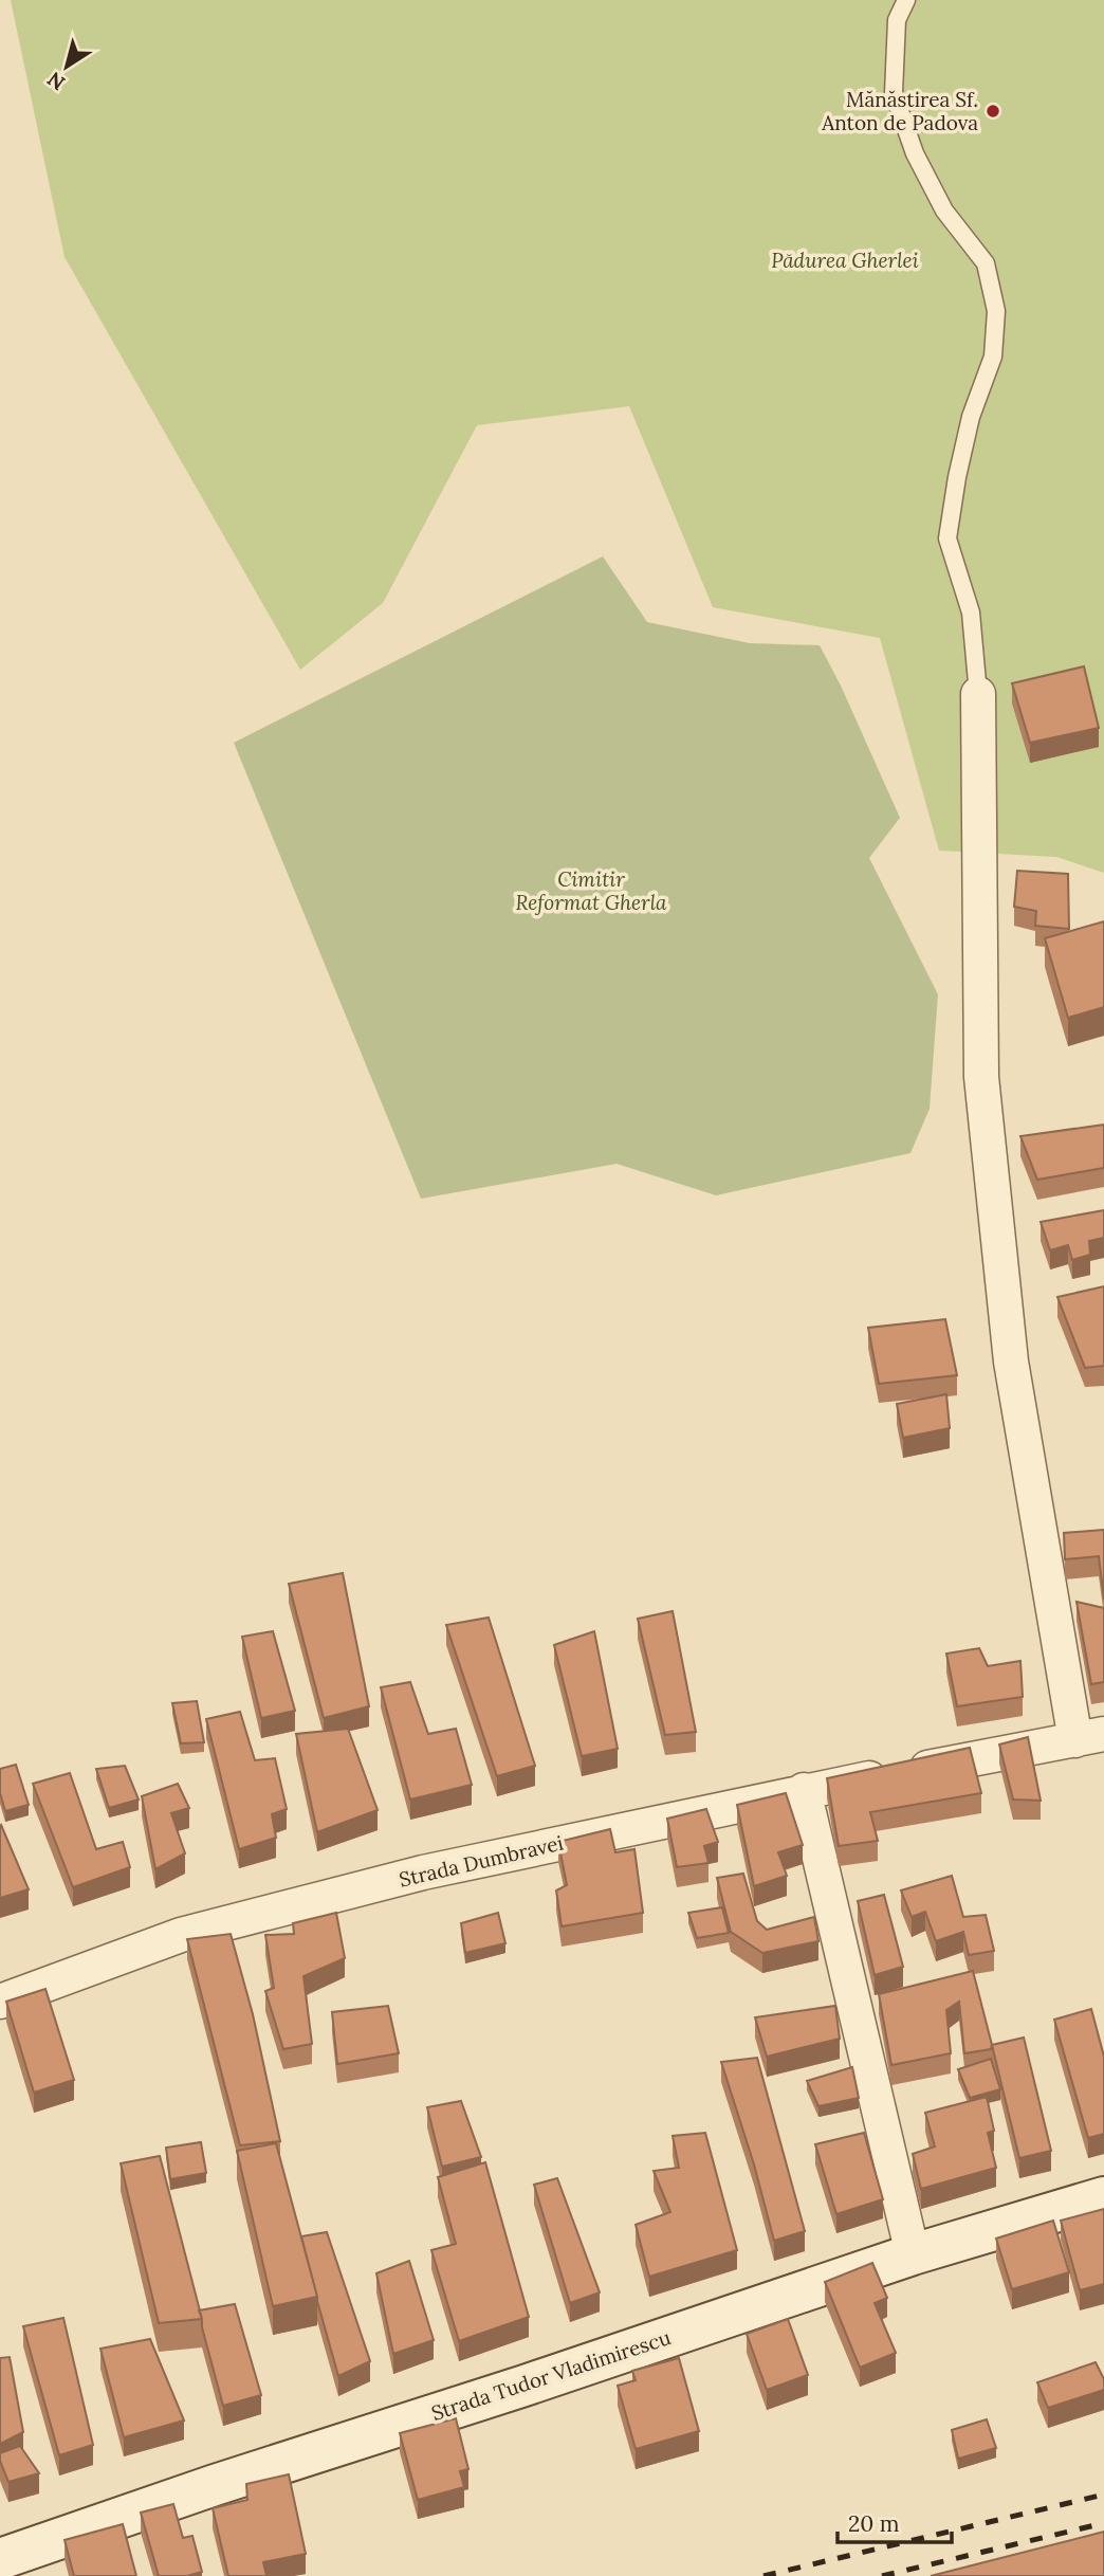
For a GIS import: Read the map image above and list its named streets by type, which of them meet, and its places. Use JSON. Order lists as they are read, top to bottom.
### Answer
{
  "streets": {
    "street": ["Strada Dumbravei", "Strada Tudor Vladimirescu"]
  },
  "parks": ["Pădurea Gherlei", "Cimitir Reformat Gherla"],
  "places": ["Mănăstirea Sf. Anton de Padova"],
  "scale_bar": "20 m",
  "north": "bottom left"
}
